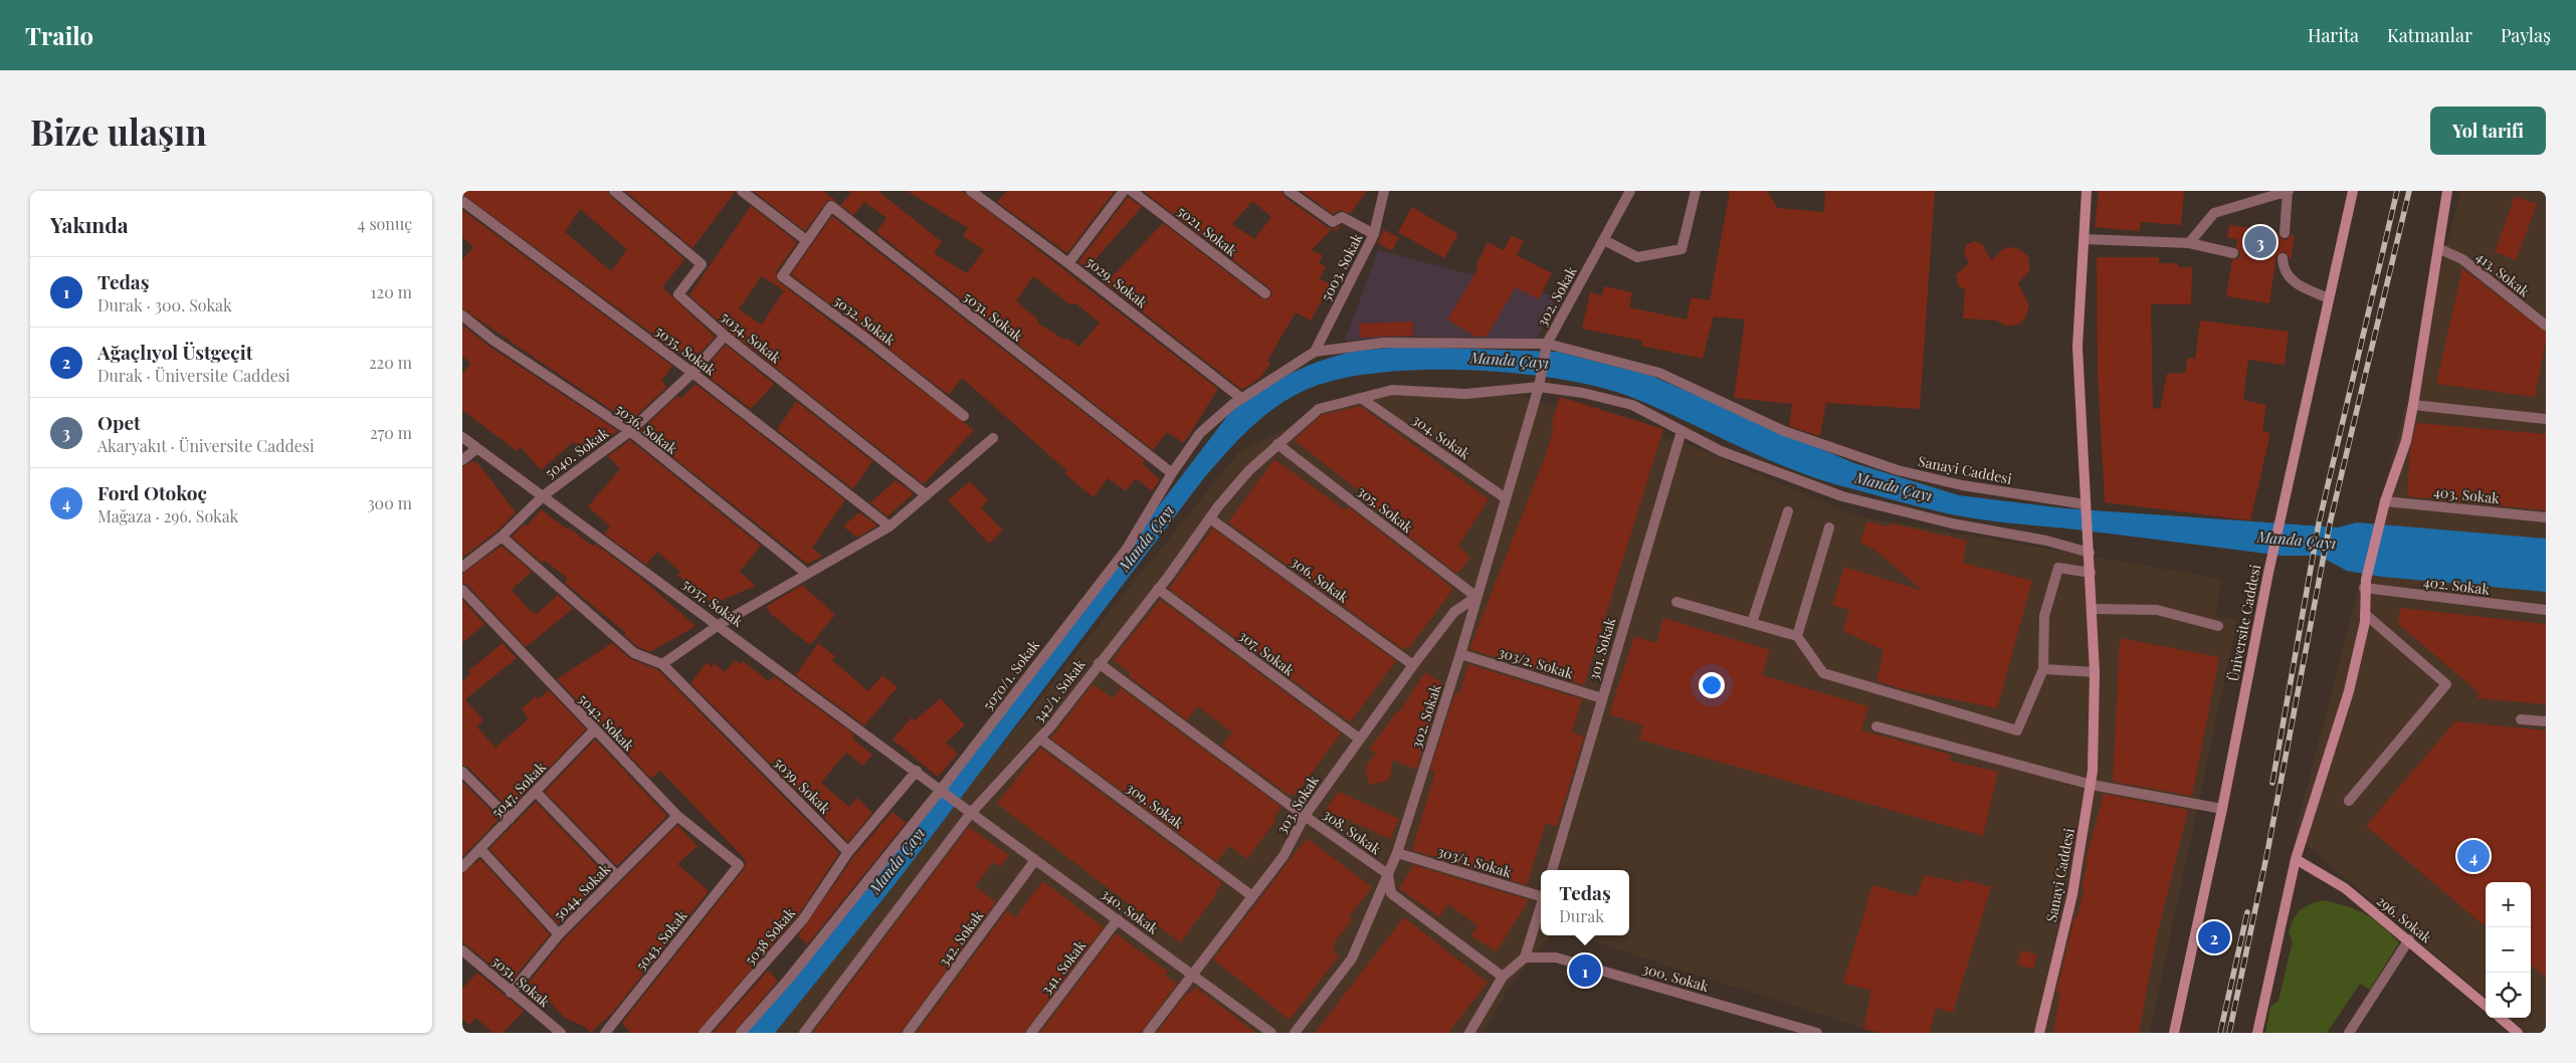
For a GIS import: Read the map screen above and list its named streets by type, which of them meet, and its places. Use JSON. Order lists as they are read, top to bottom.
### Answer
{
  "streets": {
    "main road": ["Sanayi Caddesi", "Üniversite Caddesi", "296. Sokak"],
    "street": [
      "5021. Sokak",
      "5003. Sokak",
      "413. Sokak",
      "5029. Sokak",
      "302. Sokak",
      "5031. Sokak",
      "5032. Sokak",
      "5034. Sokak",
      "5035. Sokak",
      "5036. Sokak",
      "304. Sokak",
      "5040. Sokak",
      "403. Sokak",
      "305. Sokak",
      "306. Sokak",
      "402. Sokak",
      "5037. Sokak",
      "301. Sokak",
      "307. Sokak",
      "303/2. Sokak",
      "5070/1. Sokak",
      "342/1. Sokak",
      "5042. Sokak",
      "5039. Sokak",
      "5047. Sokak",
      "303. Sokak",
      "309. Sokak",
      "308. Sokak",
      "303/1. Sokak",
      "5044. Sokak",
      "340. Sokak",
      "5038 Sokak",
      "342. Sokak",
      "5043. Sokak",
      "341. Sokak",
      "300. Sokak",
      "5051. Sokak"
    ]
  },
  "crossings": [
    ["5003. Sokak", "302. Sokak"],
    ["5003. Sokak", "5070/1. Sokak"],
    ["5029. Sokak", "5070/1. Sokak"],
    ["302. Sokak", "304. Sokak"],
    ["302. Sokak", "Sanayi Caddesi"],
    ["302. Sokak", "305. Sokak"],
    ["302. Sokak", "303/2. Sokak"],
    ["302. Sokak", "5070/1. Sokak"],
    ["302. Sokak", "342/1. Sokak"],
    ["302. Sokak", "303. Sokak"],
    ["302. Sokak", "308. Sokak"],
    ["302. Sokak", "303/1. Sokak"],
    ["5031. Sokak", "5032. Sokak"],
    ["5031. Sokak", "5070/1. Sokak"],
    ["5034. Sokak", "5040. Sokak"],
    ["5035. Sokak", "5040. Sokak"],
    ["5036. Sokak", "5040. Sokak"],
    ["304. Sokak", "342/1. Sokak"],
    ["5040. Sokak", "5037. Sokak"],
    ["Sanayi Caddesi", "342/1. Sokak"],
    ["305. Sokak", "342/1. Sokak"],
    ["305. Sokak", "303. Sokak"],
    ["306. Sokak", "342/1. Sokak"],
    ["306. Sokak", "303. Sokak"],
    ["5037. Sokak", "5070/1. Sokak"],
    ["5037. Sokak", "342/1. Sokak"],
    ["5037. Sokak", "340. Sokak"],
    ["301. Sokak", "303/2. Sokak"],
    ["301. Sokak", "342/1. Sokak"],
    ["307. Sokak", "342/1. Sokak"],
    ["307. Sokak", "303. Sokak"],
    ["342/1. Sokak", "309. Sokak"],
    ["342/1. Sokak", "308. Sokak"],
    ["342/1. Sokak", "340. Sokak"],
    ["5042. Sokak", "5047. Sokak"],
    ["5042. Sokak", "5044. Sokak"],
    ["5042. Sokak", "5043. Sokak"],
    ["5039. Sokak", "5038 Sokak"],
    ["303. Sokak", "309. Sokak"],
    ["303. Sokak", "308. Sokak"],
    ["303. Sokak", "340. Sokak"],
    ["5044. Sokak", "5051. Sokak"],
    ["340. Sokak", "342. Sokak"],
    ["340. Sokak", "341. Sokak"]
  ],
  "water": ["Manda Çayı"],
  "page": {
    "header": "Trailo",
    "nav": ["Harita", "Katmanlar", "Paylaş"],
    "buttons": "Yol tarifi",
    "title": "Bize ulaşın",
    "heading": ["Yakında", "4 sonuç"],
    "pins": [
      "3",
      "4",
      "2",
      "1"
    ],
    "list": [
      {
        "mark": "1",
        "name": "Tedaş",
        "note": "Durak · 300. Sokak",
        "value": "120 m"
      },
      {
        "mark": "2",
        "name": "Ağaçlıyol Üstgeçit",
        "note": "Durak · Üniversite Caddesi",
        "value": "220 m"
      },
      {
        "mark": "3",
        "name": "Opet",
        "note": "Akaryakıt · Üniversite Caddesi",
        "value": "270 m"
      },
      {
        "mark": "4",
        "name": "Ford Otokoç",
        "note": "Mağaza · 296. Sokak",
        "value": "300 m"
      }
    ],
    "popup": ["Tedaş", "Durak"],
    "map_buttons": ["+", "−"]
  }
}
